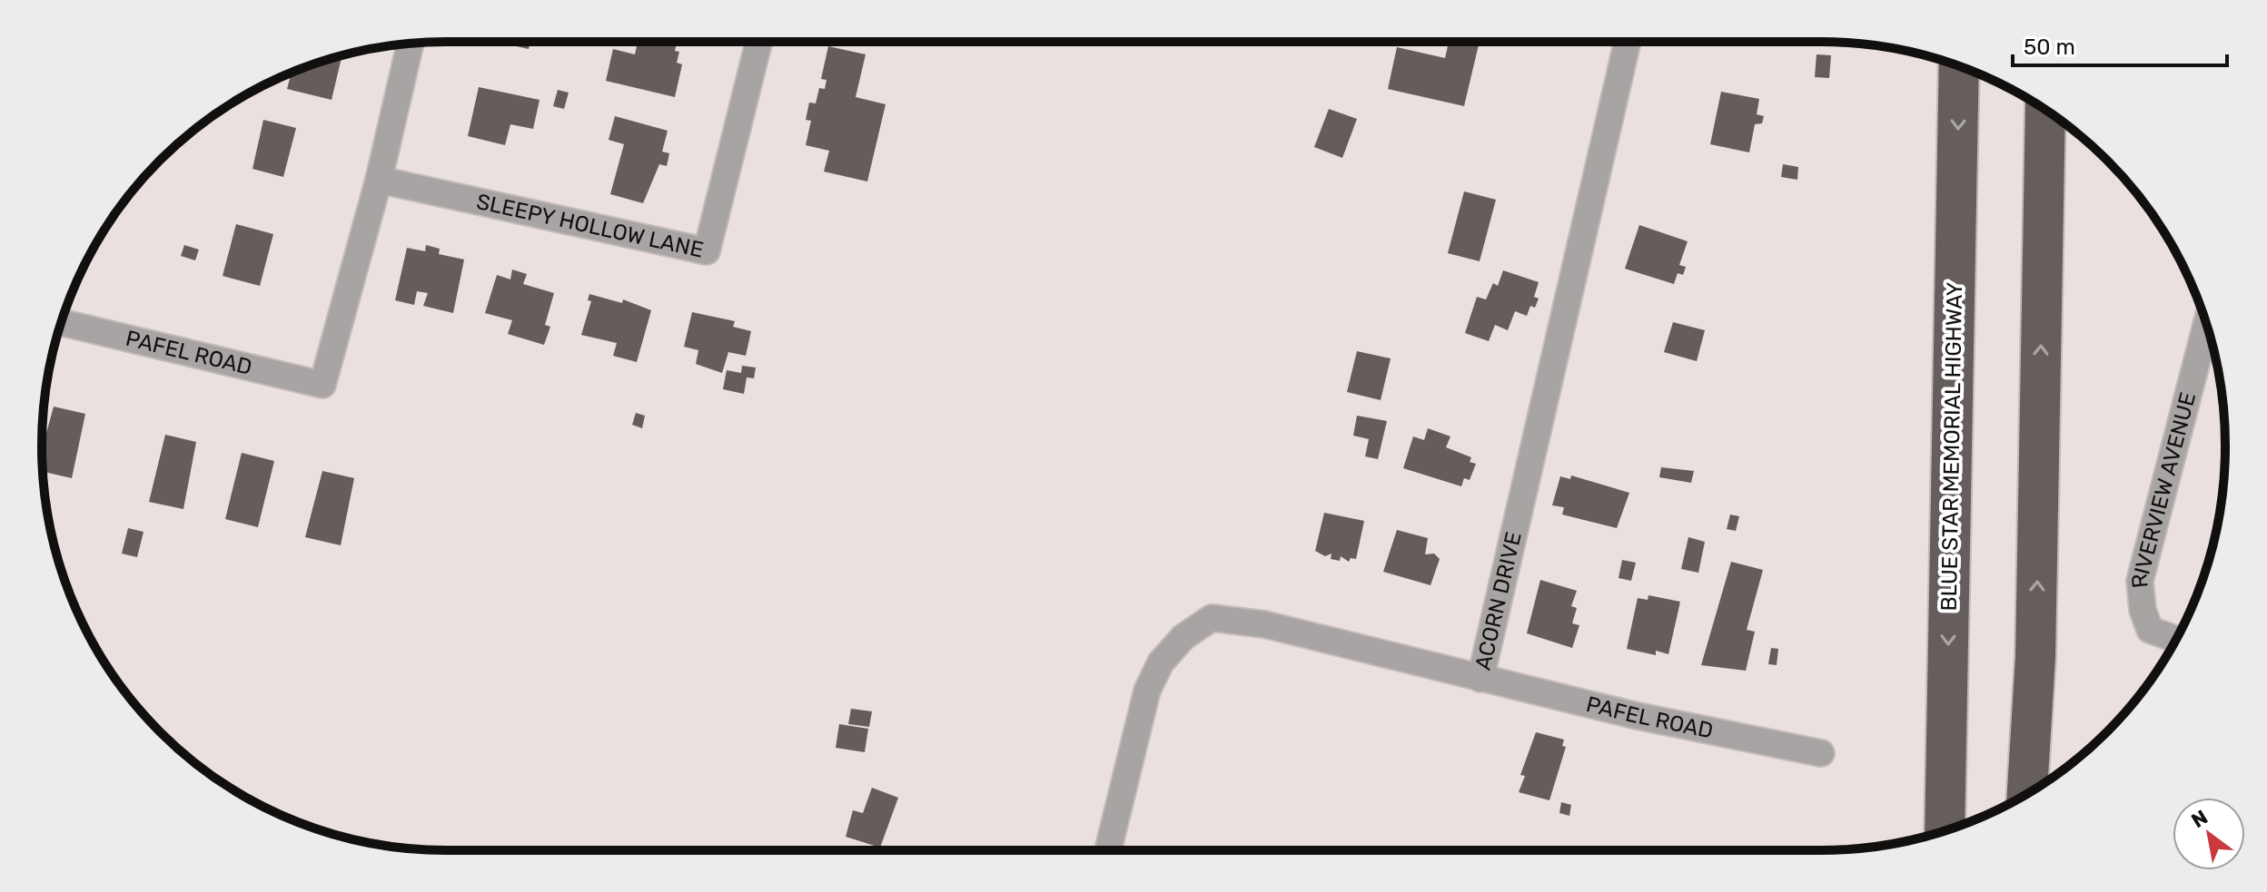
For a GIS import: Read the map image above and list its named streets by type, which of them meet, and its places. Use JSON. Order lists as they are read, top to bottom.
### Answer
{
  "streets": {
    "highway": ["BLUE STAR MEMORIAL HIGHWAY"],
    "street": [
      "SLEEPY HOLLOW LANE",
      "PAFEL ROAD",
      "RIVERVIEW AVENUE",
      "ACORN DRIVE"
    ]
  },
  "crossings": [
    ["SLEEPY HOLLOW LANE", "PAFEL ROAD"],
    ["PAFEL ROAD", "ACORN DRIVE"]
  ],
  "scale_bar": "50 m",
  "north": "top left"
}
